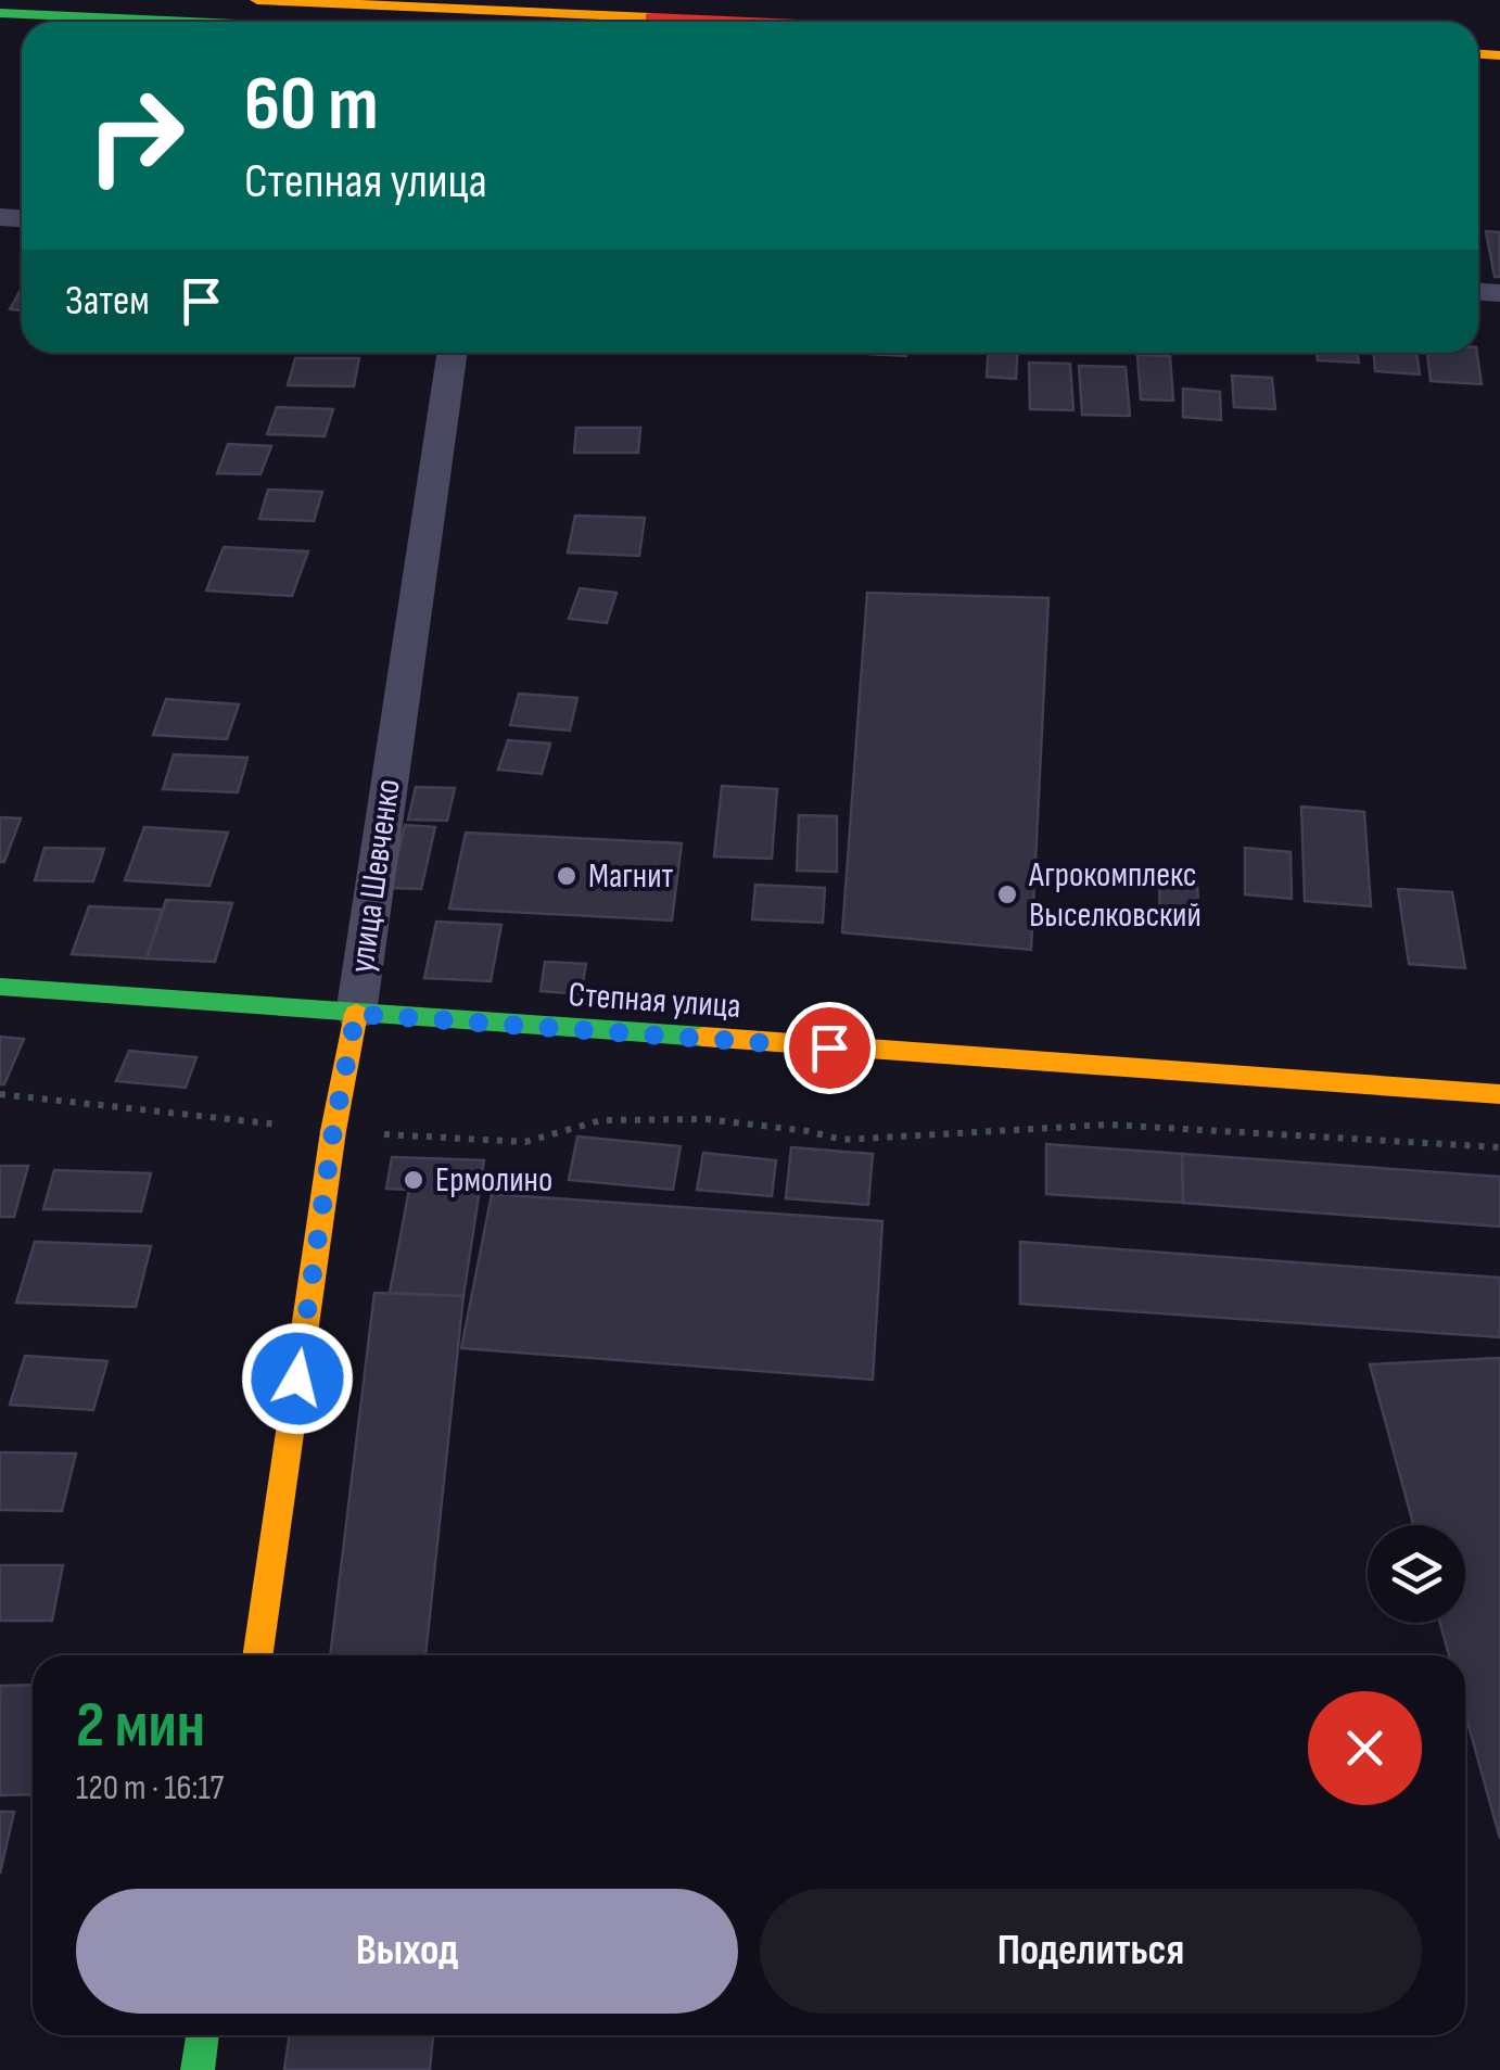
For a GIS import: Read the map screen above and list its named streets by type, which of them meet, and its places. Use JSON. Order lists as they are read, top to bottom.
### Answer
{
  "streets": {
    "main road": ["улица Шевченко", "Степная улица"]
  },
  "crossings": [
    ["улица Шевченко", "Степная улица"]
  ],
  "places": ["Магнит", "Агрокомплекс Выселковский", "Ермолино"],
  "page": {
    "turn": ["60 m", "Степная улица"],
    "then": "Затем",
    "heading": ["2 мин", "120 m · 16:17"],
    "buttons": ["Выход", "Поделиться"]
  }
}
